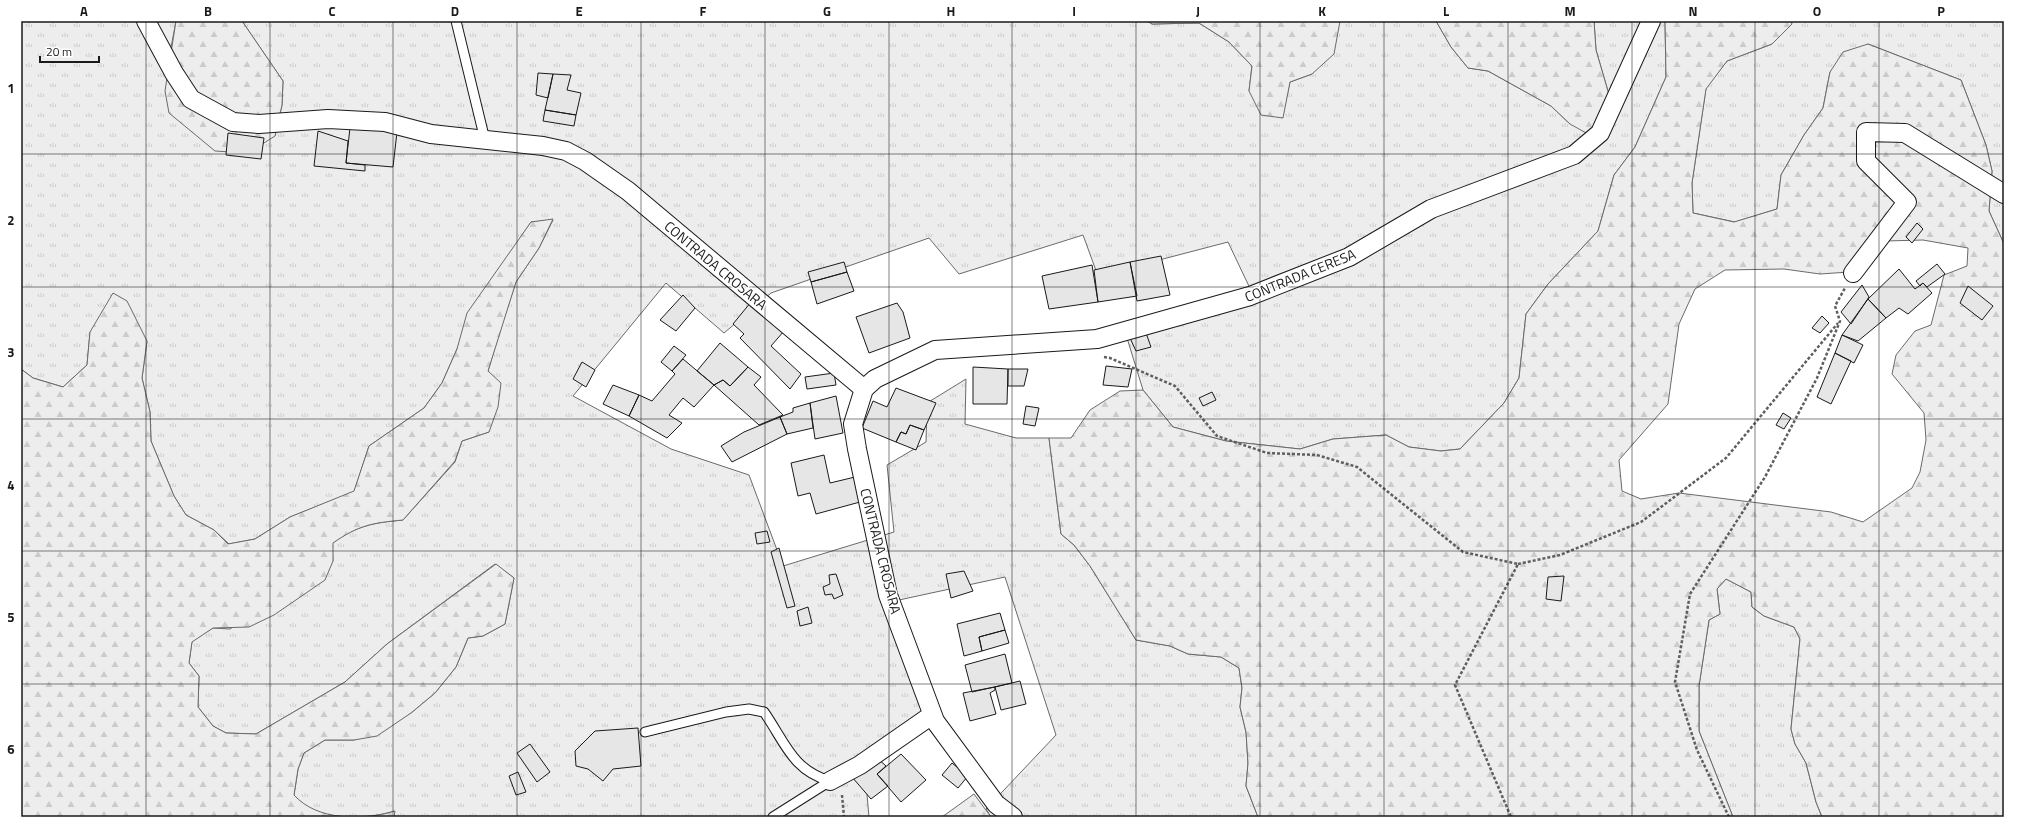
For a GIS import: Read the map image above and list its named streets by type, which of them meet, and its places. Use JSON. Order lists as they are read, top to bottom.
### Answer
{
  "streets": {
    "street": ["CONTRADA CROSARA", "CONTRADA CERESA"]
  },
  "crossings": [
    ["CONTRADA CROSARA", "CONTRADA CERESA"]
  ],
  "scale_bar": "20 m",
  "grid": {
    "columns": [
      "A",
      "B",
      "C",
      "D",
      "E",
      "F",
      "G",
      "H",
      "I",
      "J",
      "K",
      "L",
      "M",
      "N",
      "O",
      "P"
    ],
    "rows": [
      "1",
      "2",
      "3",
      "4",
      "5",
      "6"
    ]
  }
}
